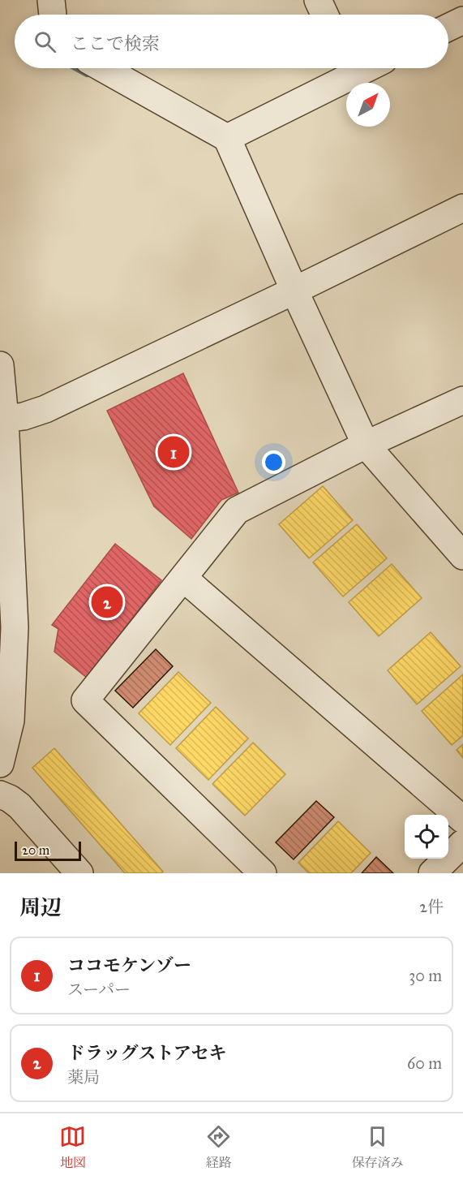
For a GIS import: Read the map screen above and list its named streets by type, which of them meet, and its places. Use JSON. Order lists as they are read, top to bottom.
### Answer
{
  "scale_bar": "20 m",
  "north": "top right",
  "page": {
    "search": "ここで検索",
    "pins": ["1", "2"],
    "scale": "20 m",
    "heading": ["周辺", "2件"],
    "list": [
      {
        "mark": "1",
        "name": "ココモケンゾー",
        "note": "スーパー",
        "value": "30 m"
      },
      {
        "mark": "2",
        "name": "ドラッグストアセキ",
        "note": "薬局",
        "value": "60 m"
      }
    ],
    "nav": ["地図", "経路", "保存済み"]
  }
}
